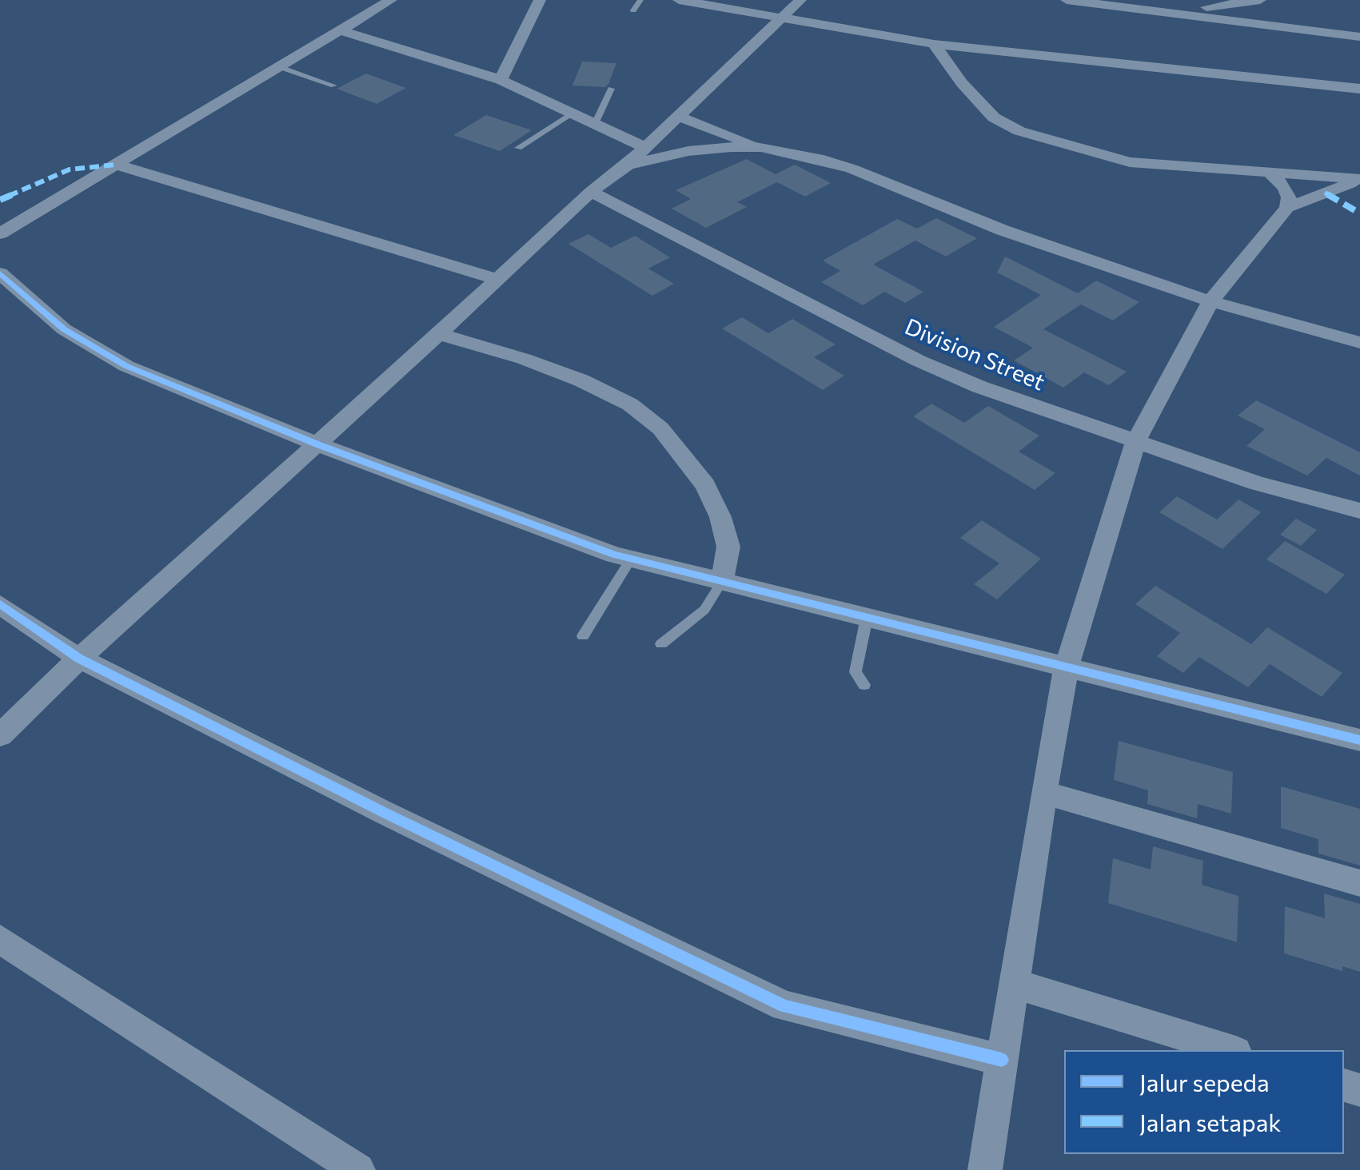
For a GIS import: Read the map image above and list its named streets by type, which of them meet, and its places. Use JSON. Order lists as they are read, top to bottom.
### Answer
{
  "streets": {
    "street": ["Division Street"]
  },
  "legend": ["Jalur sepeda", "Jalan setapak"]
}
